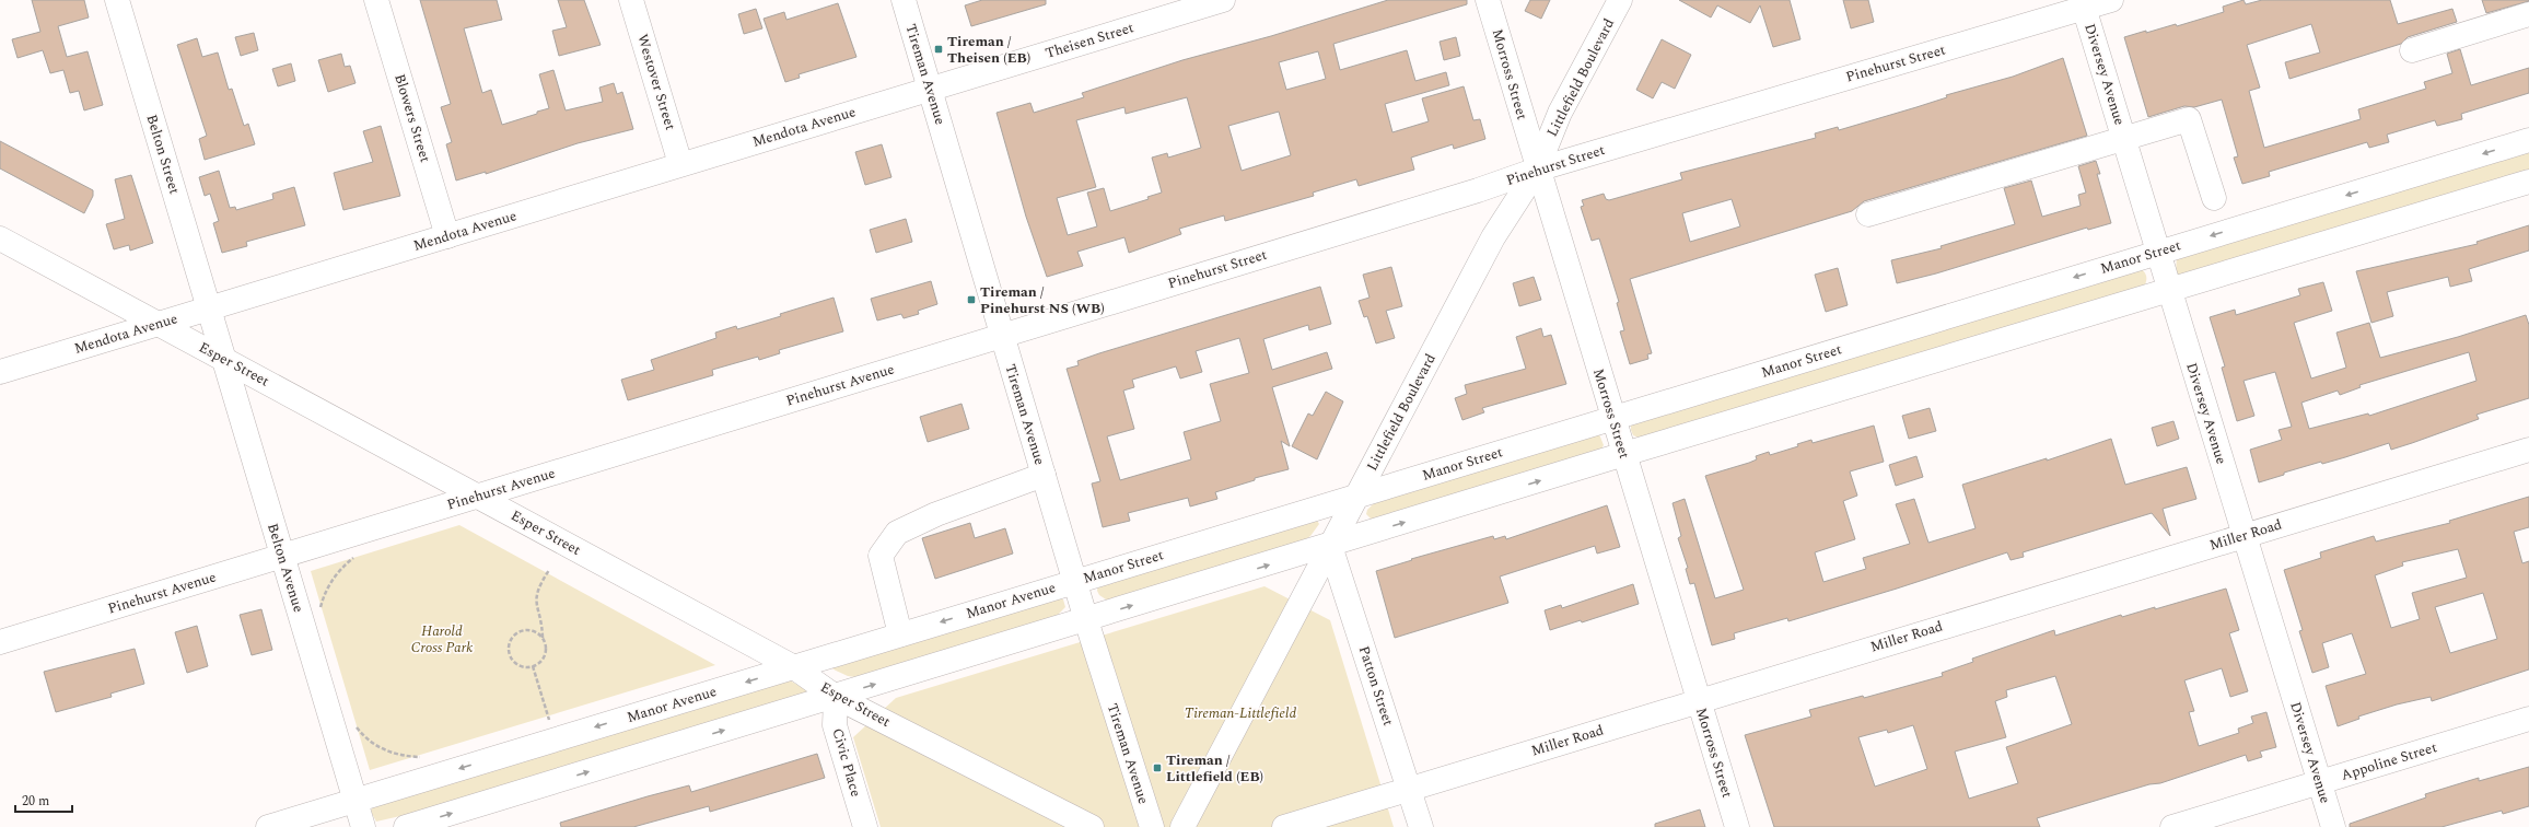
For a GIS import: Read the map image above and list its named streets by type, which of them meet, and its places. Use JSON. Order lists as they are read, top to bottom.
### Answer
{
  "streets": {
    "street": [
      "Theisen Street",
      "Pinehurst Street",
      "Tireman Avenue",
      "Morross Street",
      "Diversey Avenue",
      "Littlefield Boulevard",
      "Westover Street",
      "Blowers Street",
      "Mendota Avenue",
      "Belton Street",
      "Manor Street",
      "Esper Street",
      "Pinehurst Avenue",
      "Miller Road",
      "Belton Avenue",
      "Manor Avenue",
      "Patton Street",
      "Appoline Street",
      "Civic Place"
    ]
  },
  "crossings": [
    ["Theisen Street", "Tireman Avenue"],
    ["Theisen Street", "Mendota Avenue"],
    ["Pinehurst Street", "Tireman Avenue"],
    ["Pinehurst Street", "Morross Street"],
    ["Pinehurst Street", "Diversey Avenue"],
    ["Pinehurst Street", "Littlefield Boulevard"],
    ["Pinehurst Street", "Pinehurst Avenue"],
    ["Tireman Avenue", "Mendota Avenue"],
    ["Tireman Avenue", "Manor Street"],
    ["Tireman Avenue", "Pinehurst Avenue"],
    ["Tireman Avenue", "Manor Avenue"],
    ["Morross Street", "Littlefield Boulevard"],
    ["Morross Street", "Manor Street"],
    ["Morross Street", "Miller Road"],
    ["Diversey Avenue", "Manor Street"],
    ["Diversey Avenue", "Miller Road"],
    ["Diversey Avenue", "Appoline Street"],
    ["Littlefield Boulevard", "Manor Street"],
    ["Littlefield Boulevard", "Patton Street"],
    ["Westover Street", "Mendota Avenue"],
    ["Blowers Street", "Mendota Avenue"],
    ["Mendota Avenue", "Belton Street"],
    ["Mendota Avenue", "Esper Street"],
    ["Mendota Avenue", "Belton Avenue"],
    ["Belton Street", "Belton Avenue"],
    ["Manor Street", "Manor Avenue"],
    ["Esper Street", "Pinehurst Avenue"],
    ["Esper Street", "Belton Avenue"],
    ["Esper Street", "Manor Avenue"],
    ["Esper Street", "Civic Place"],
    ["Pinehurst Avenue", "Belton Avenue"],
    ["Miller Road", "Patton Street"],
    ["Belton Avenue", "Manor Avenue"]
  ],
  "parks": ["Harold Cross Park", "Tireman-Littlefield"],
  "places": {
    "transit": ["Tireman / Theisen (EB)", "Tireman / Pinehurst NS (WB)", "Tireman / Littlefield (EB)"]
  },
  "scale_bar": "20 m"
}
